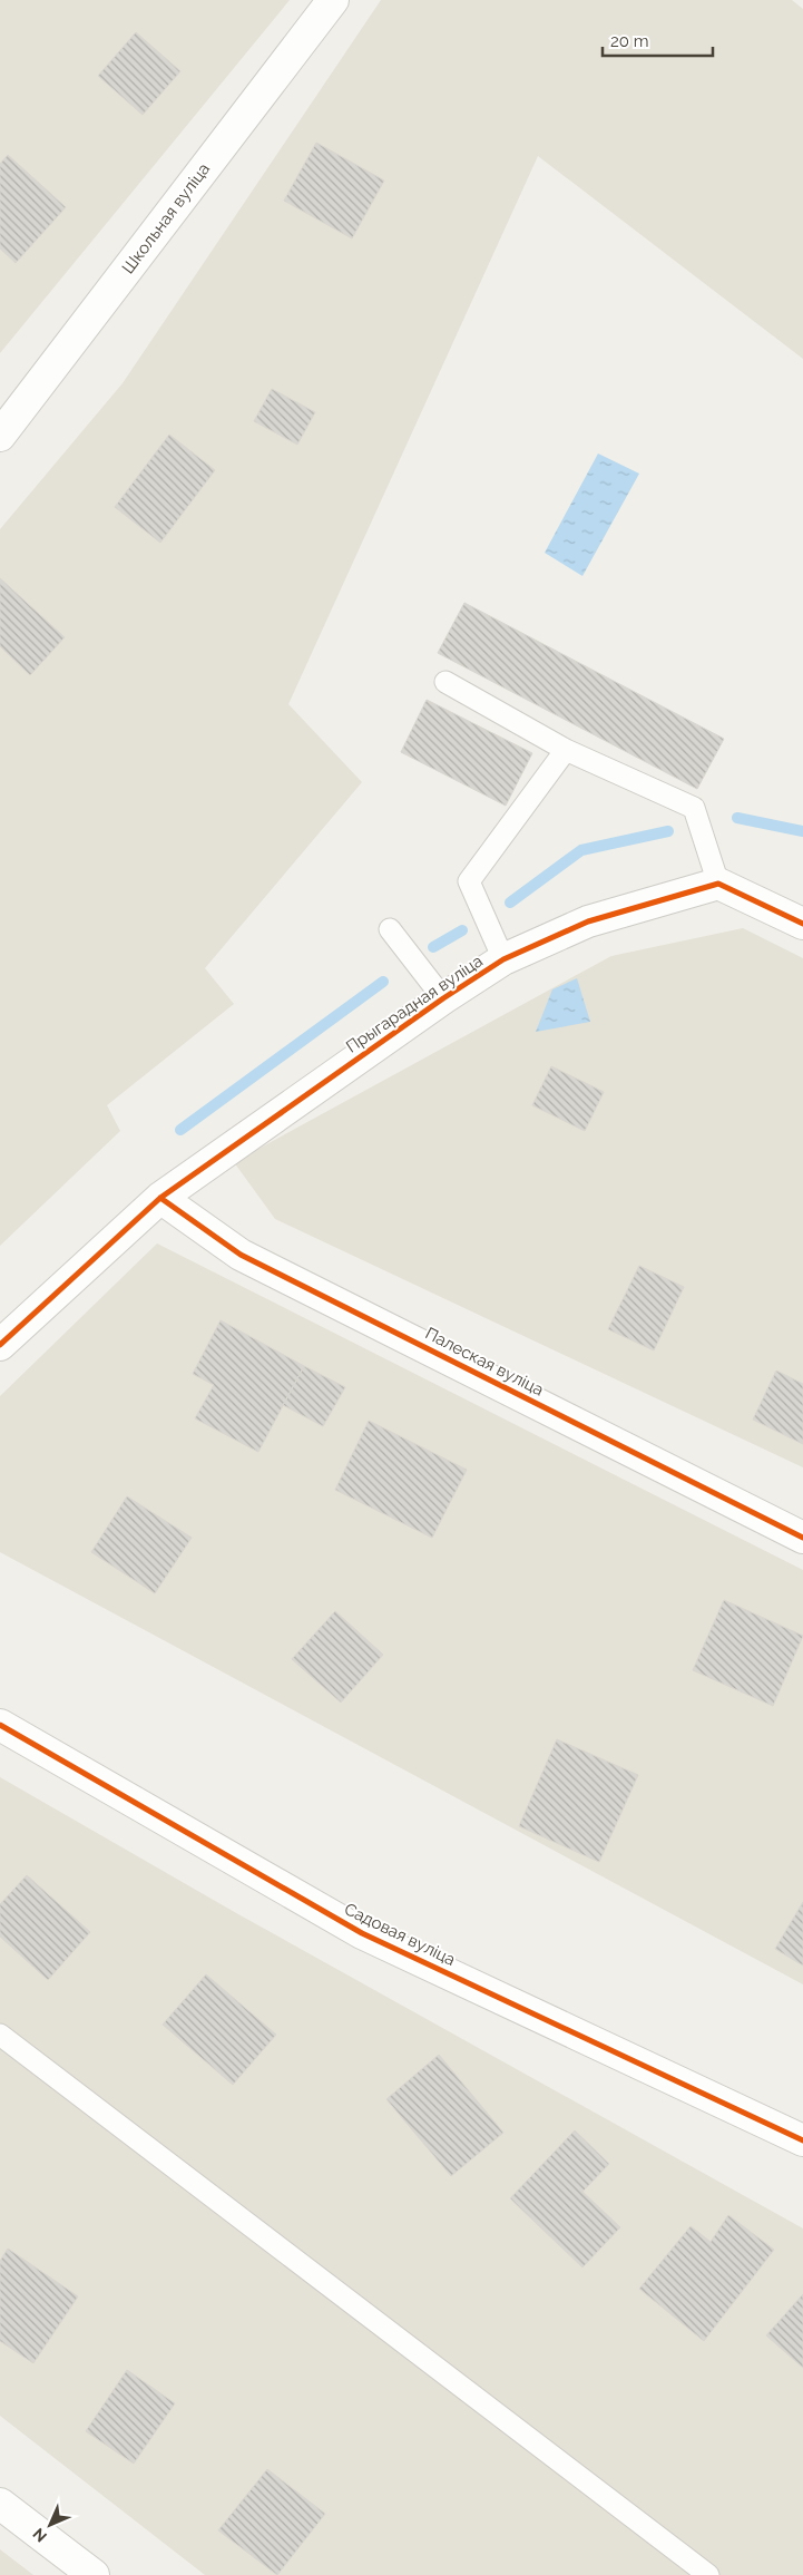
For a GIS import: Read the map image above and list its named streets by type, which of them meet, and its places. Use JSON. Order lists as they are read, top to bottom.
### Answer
{
  "streets": {
    "street": [
      "Школьная вуліца",
      "Прыгарадная вуліца",
      "Палеская вуліца",
      "Садовая вуліца"
    ]
  },
  "crossings": [
    ["Прыгарадная вуліца", "Палеская вуліца"]
  ],
  "scale_bar": "20 m",
  "north": "bottom left"
}
